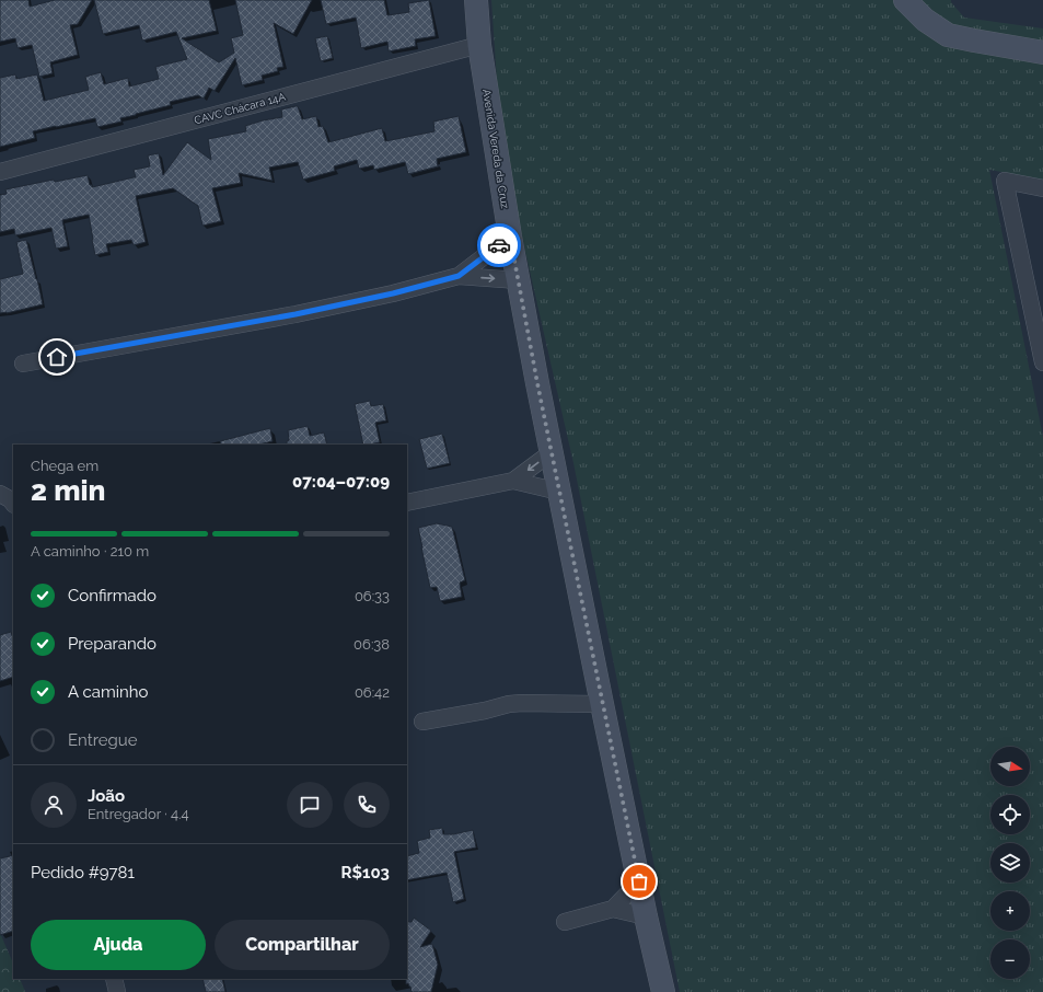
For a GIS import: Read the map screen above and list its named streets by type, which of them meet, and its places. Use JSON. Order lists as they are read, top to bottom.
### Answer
{
  "streets": {
    "street": ["CAVC Chácara 14A", "Avenida Vereda da Cruz"]
  },
  "crossings": [
    ["CAVC Chácara 14A", "Avenida Vereda da Cruz"]
  ],
  "north": "right",
  "page": {
    "heading": ["2 min", "Chega em", "07:04–07:09"],
    "panel": [
      "João",
      "Entregador · 4.4",
      "Pedido #9781",
      "R$103"
    ],
    "bar": "A caminho · 210 m",
    "list": [
      ["Confirmado", "06:33"],
      ["Preparando", "06:38"],
      ["A caminho", "06:42"],
      "Entregue"
    ],
    "map_buttons": ["+", "−"],
    "buttons": ["Ajuda", "Compartilhar"]
  }
}
